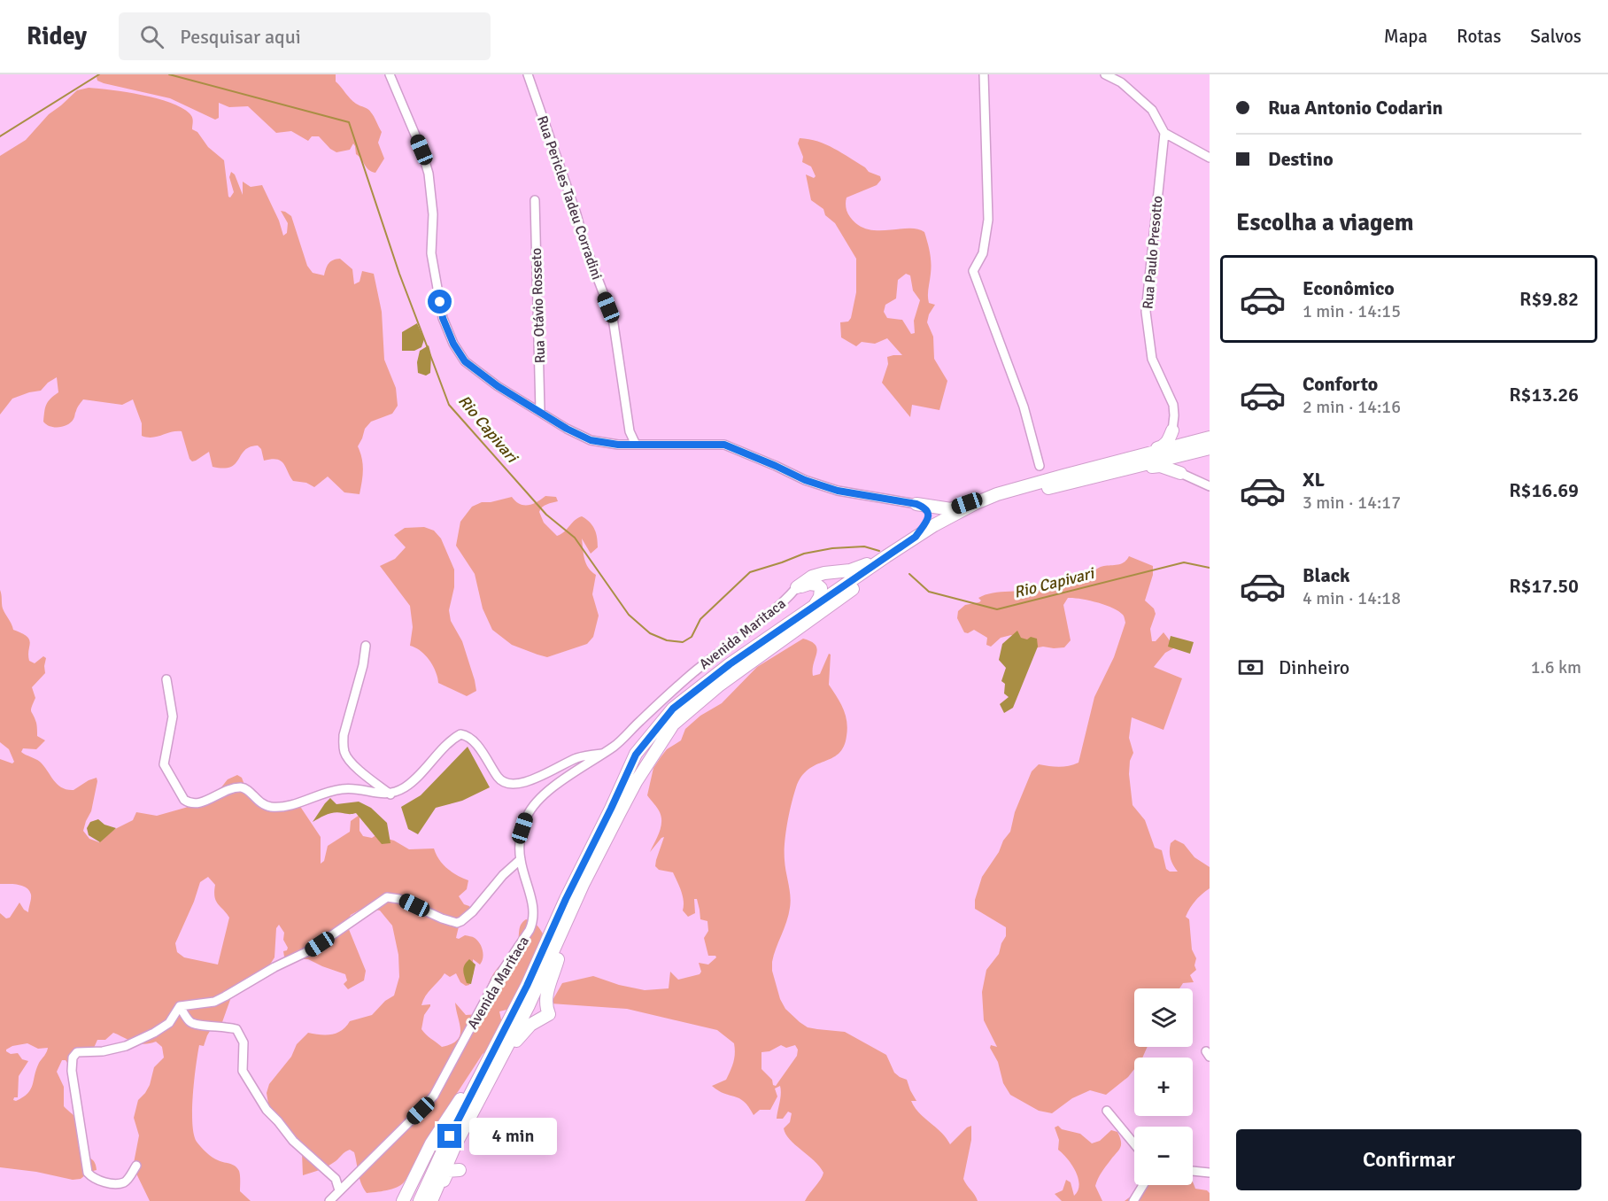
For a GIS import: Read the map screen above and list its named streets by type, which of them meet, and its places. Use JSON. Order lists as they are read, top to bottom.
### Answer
{
  "streets": {
    "street": [
      "Rua Pericles Tadeu Corradini",
      "Rua Paulo Presotto",
      "Rua Otávio Rosseto",
      "Avenida Maritaca"
    ]
  },
  "water": ["Rio Capivari"],
  "page": {
    "header": "Ridey",
    "search": "Pesquisar aqui",
    "nav": ["Mapa", "Rotas", "Salvos"],
    "banner": ["Rua Antonio Codarin", "Destino"],
    "heading": "Escolha a viagem",
    "list": [
      {
        "name": "Econômico",
        "note": "1 min · 14:15",
        "value": "R$9.82"
      },
      {
        "name": "Conforto",
        "note": "2 min · 14:16",
        "value": "R$13.26"
      },
      {
        "name": "XL",
        "note": "3 min · 14:17",
        "value": "R$16.69"
      },
      {
        "name": "Black",
        "note": "4 min · 14:18",
        "value": "R$17.50"
      }
    ],
    "pay": ["Dinheiro", "1.6 km"],
    "map_buttons": ["+", "−"],
    "bubble": "4 min",
    "buttons": "Confirmar"
  }
}
